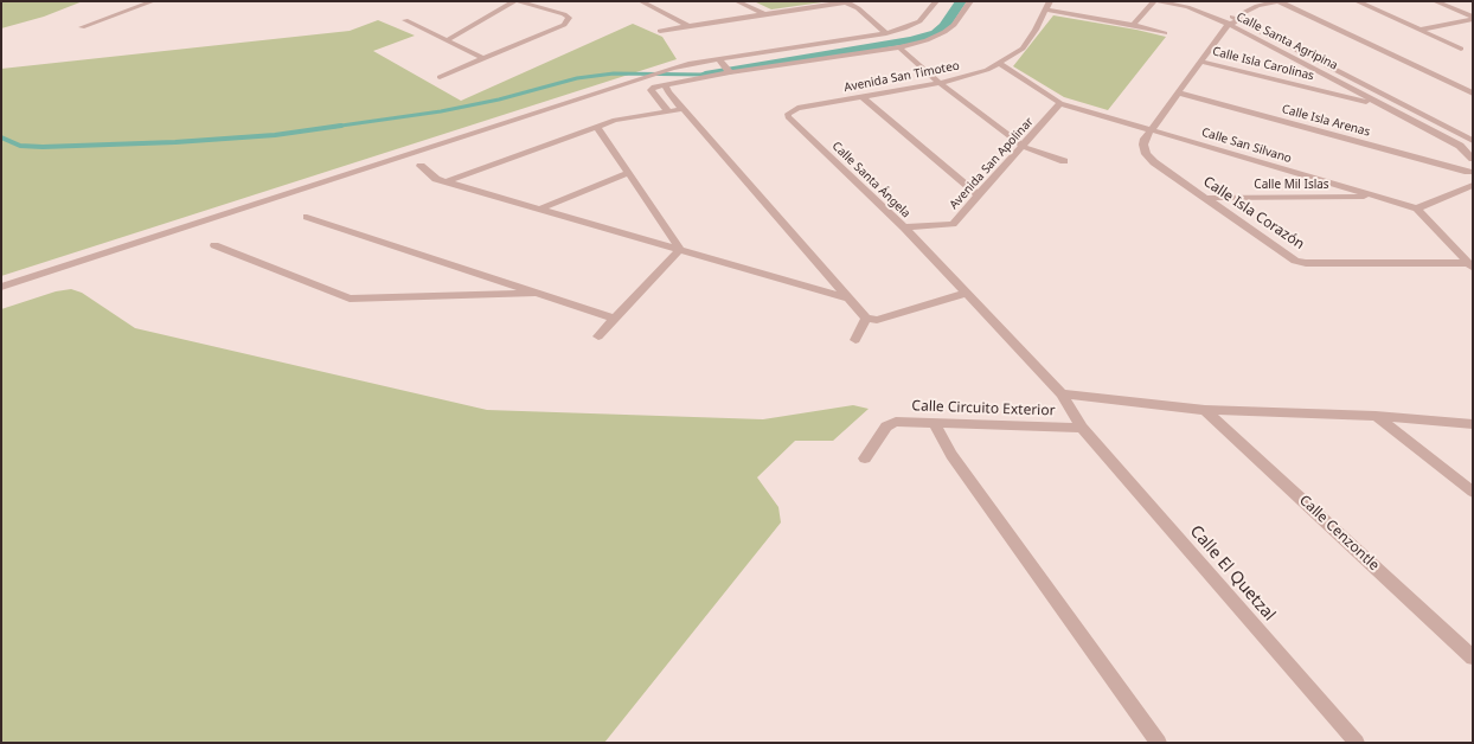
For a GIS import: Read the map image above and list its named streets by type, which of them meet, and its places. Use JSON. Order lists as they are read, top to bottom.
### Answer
{
  "streets": {
    "street": [
      "Calle Santa Agripina",
      "Calle Isla Carolinas",
      "Avenida San Timoteo",
      "Calle Isla Arenas",
      "Calle San Silvano",
      "Avenida San Apolinar",
      "Calle Santa Ángela",
      "Calle Mil Islas",
      "Calle Isla Corazón",
      "Calle Circuito Exterior",
      "Calle Cenzontle",
      "Calle El Quetzal"
    ]
  },
  "crossings": [
    ["Calle Santa Agripina", "Calle Isla Carolinas"],
    ["Calle Santa Agripina", "Calle Isla Corazón"],
    ["Calle Isla Carolinas", "Calle Isla Corazón"],
    ["Avenida San Timoteo", "Calle San Silvano"],
    ["Avenida San Timoteo", "Calle Santa Ángela"],
    ["Calle Isla Arenas", "Calle Isla Corazón"],
    ["Calle San Silvano", "Avenida San Apolinar"],
    ["Calle San Silvano", "Calle Mil Islas"],
    ["Calle San Silvano", "Calle Isla Corazón"],
    ["Avenida San Apolinar", "Calle Santa Ángela"],
    ["Calle Santa Ángela", "Calle El Quetzal"],
    ["Calle Mil Islas", "Calle Isla Corazón"],
    ["Calle Circuito Exterior", "Calle El Quetzal"]
  ]
}
